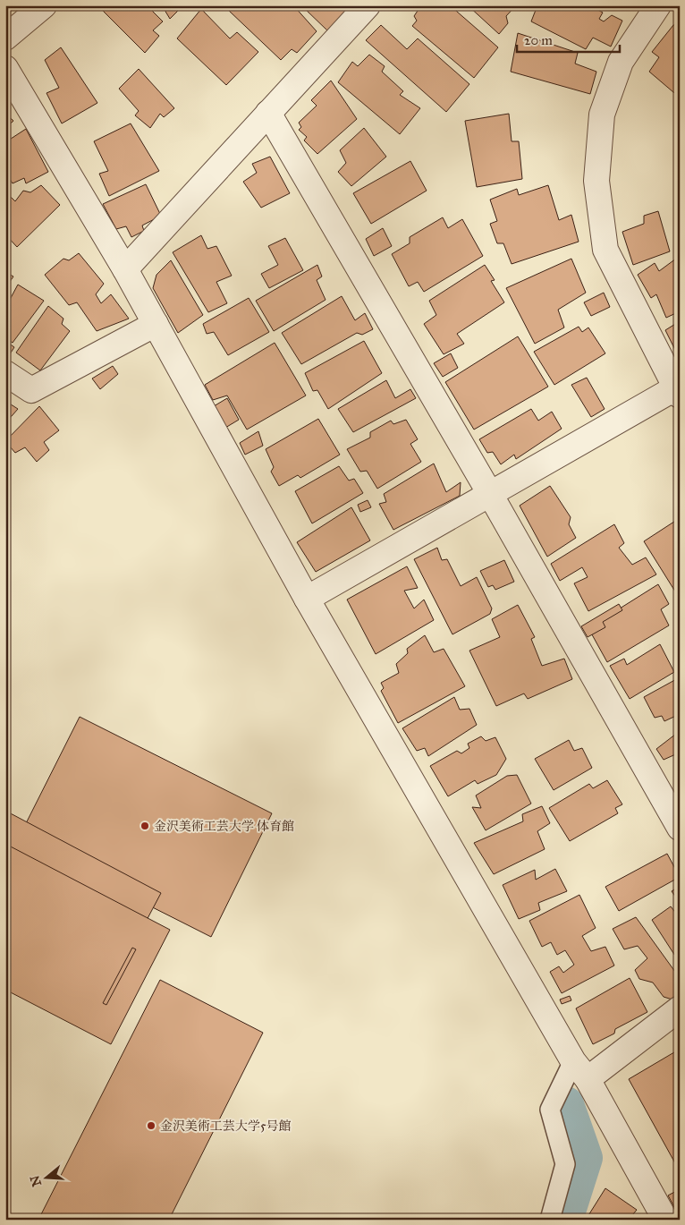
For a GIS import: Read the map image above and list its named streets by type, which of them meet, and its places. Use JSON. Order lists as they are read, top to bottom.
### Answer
{
  "places": ["金沢美術工芸大学 体育館", "金沢美術工芸大学5号館"],
  "scale_bar": "20 m",
  "north": "left"
}
